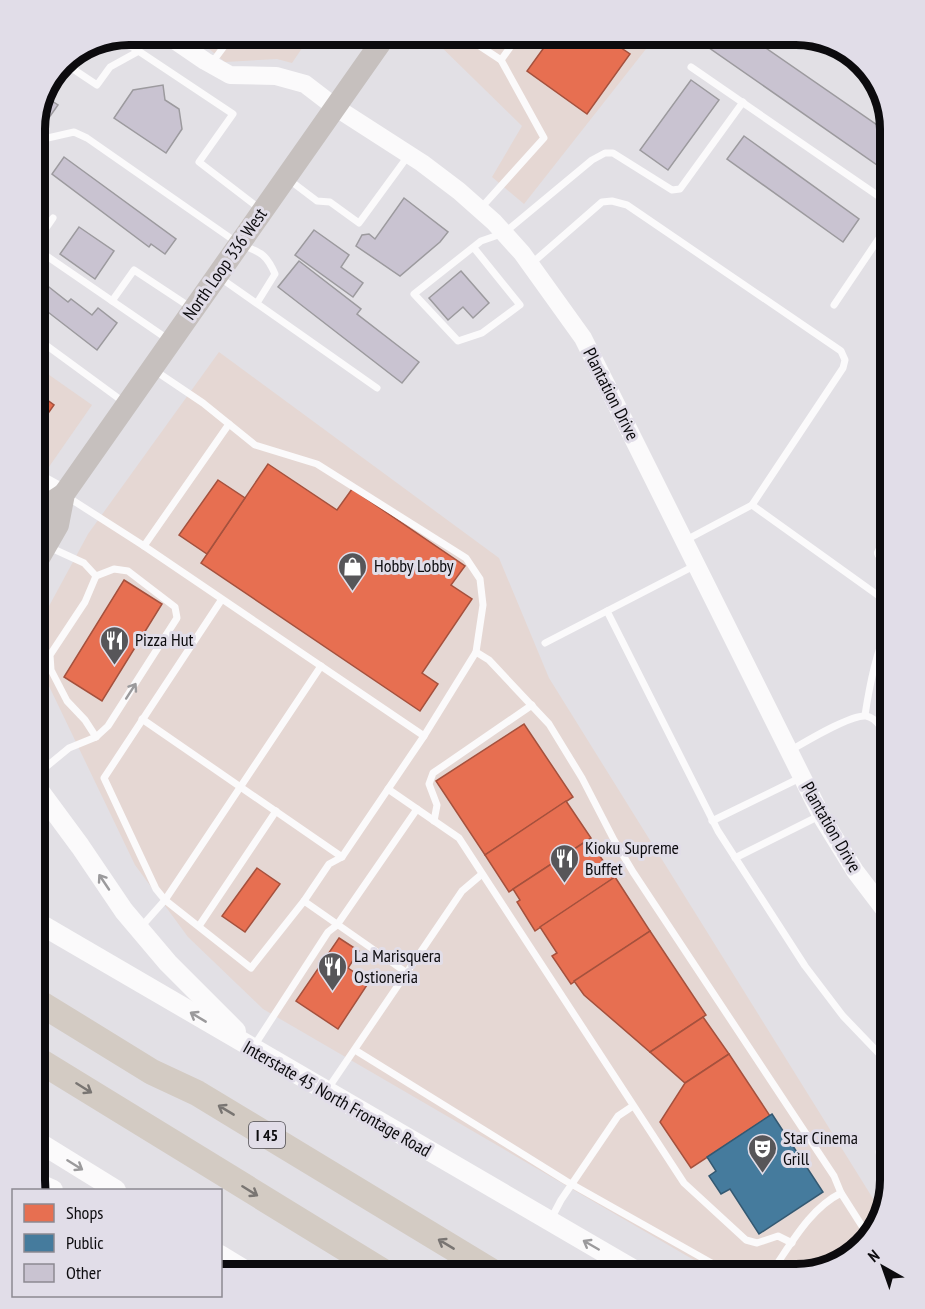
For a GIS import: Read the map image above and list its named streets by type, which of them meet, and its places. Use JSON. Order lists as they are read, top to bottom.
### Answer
{
  "streets": {
    "highway": ["I 45"],
    "main road": ["North Loop 336 West", "Interstate 45 North Frontage Road"],
    "street": ["Plantation Drive"]
  },
  "crossings": [
    ["North Loop 336 West", "Plantation Drive"]
  ],
  "places": {
    "shop": ["Hobby Lobby"],
    "restaurant": ["Pizza Hut", "Kioku Supreme Buffet", "La Marisquera Ostioneria"],
    "theatre": ["Star Cinema Grill"]
  },
  "legend": ["Shops", "Public", "Other"],
  "north": "top left"
}
